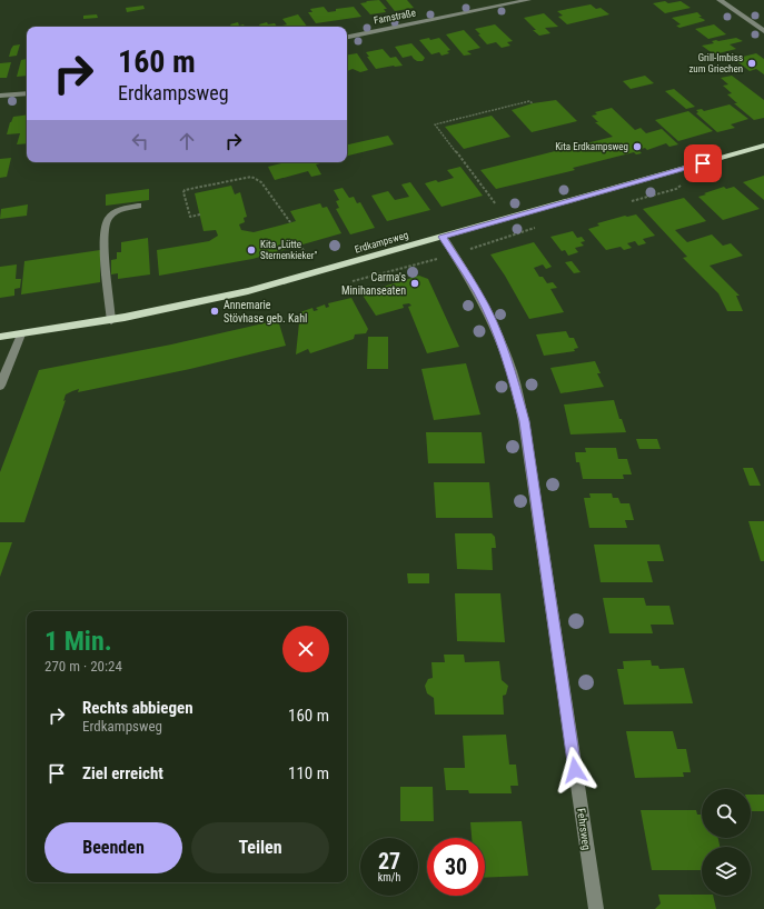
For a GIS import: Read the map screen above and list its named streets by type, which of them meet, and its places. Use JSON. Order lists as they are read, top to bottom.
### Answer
{
  "streets": {
    "main road": ["Erdkampsweg"],
    "street": ["Farnstraße", "Fehrsweg"]
  },
  "crossings": [
    ["Erdkampsweg", "Fehrsweg"]
  ],
  "places": [
    "Grill-Imbiss zum Griechen",
    "Kita Erdkampsweg",
    "Kita „Lütte Sternenkieker\"",
    "Carma's Minihanseaten",
    "Annemarie Stövhase geb. Kahl"
  ],
  "page": {
    "turn": ["160 m", "Erdkampsweg"],
    "heading": ["1 Min.", "270 m · 20:24"],
    "list": [
      {
        "name": "Rechts abbiegen",
        "note": "Erdkampsweg",
        "value": "160 m"
      },
      {
        "name": "Ziel erreicht",
        "value": "110 m"
      }
    ],
    "buttons": ["Beenden", "Teilen"],
    "speed": "27 km/h",
    "limit": "30"
  }
}
